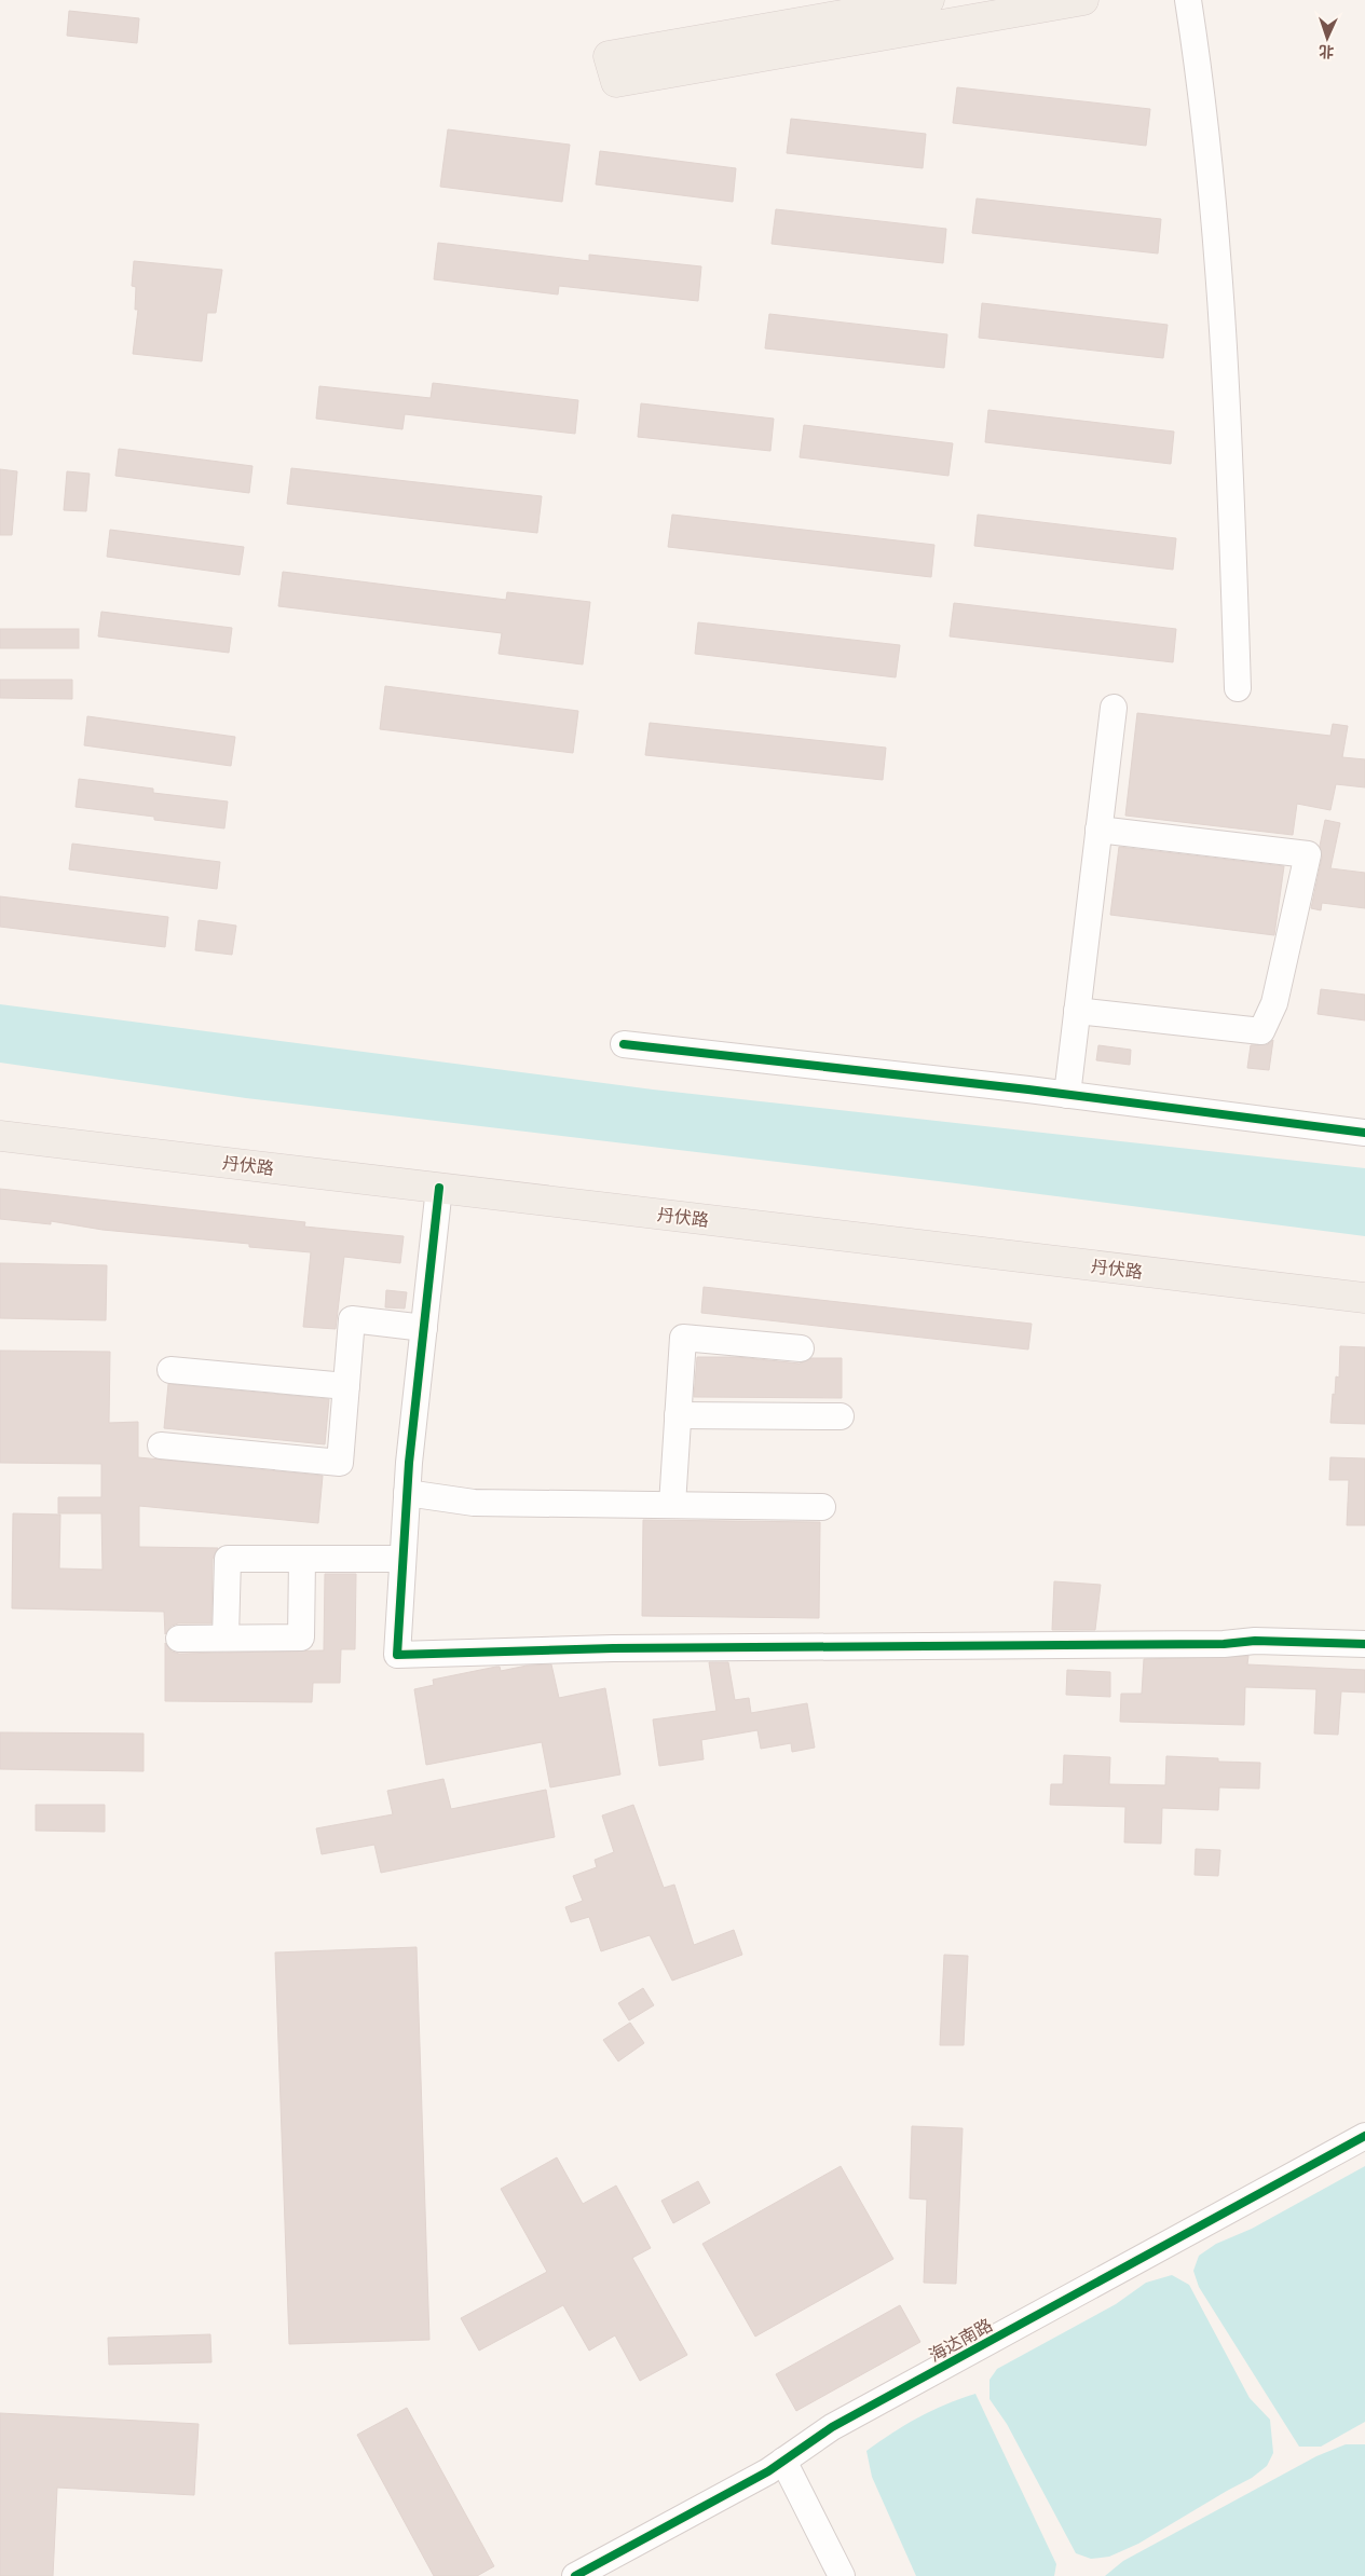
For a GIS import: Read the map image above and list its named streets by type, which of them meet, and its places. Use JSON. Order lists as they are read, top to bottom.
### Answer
{
  "streets": {
    "main road": ["丹伏路"],
    "street": ["海达南路"]
  },
  "north": "bottom"
}
